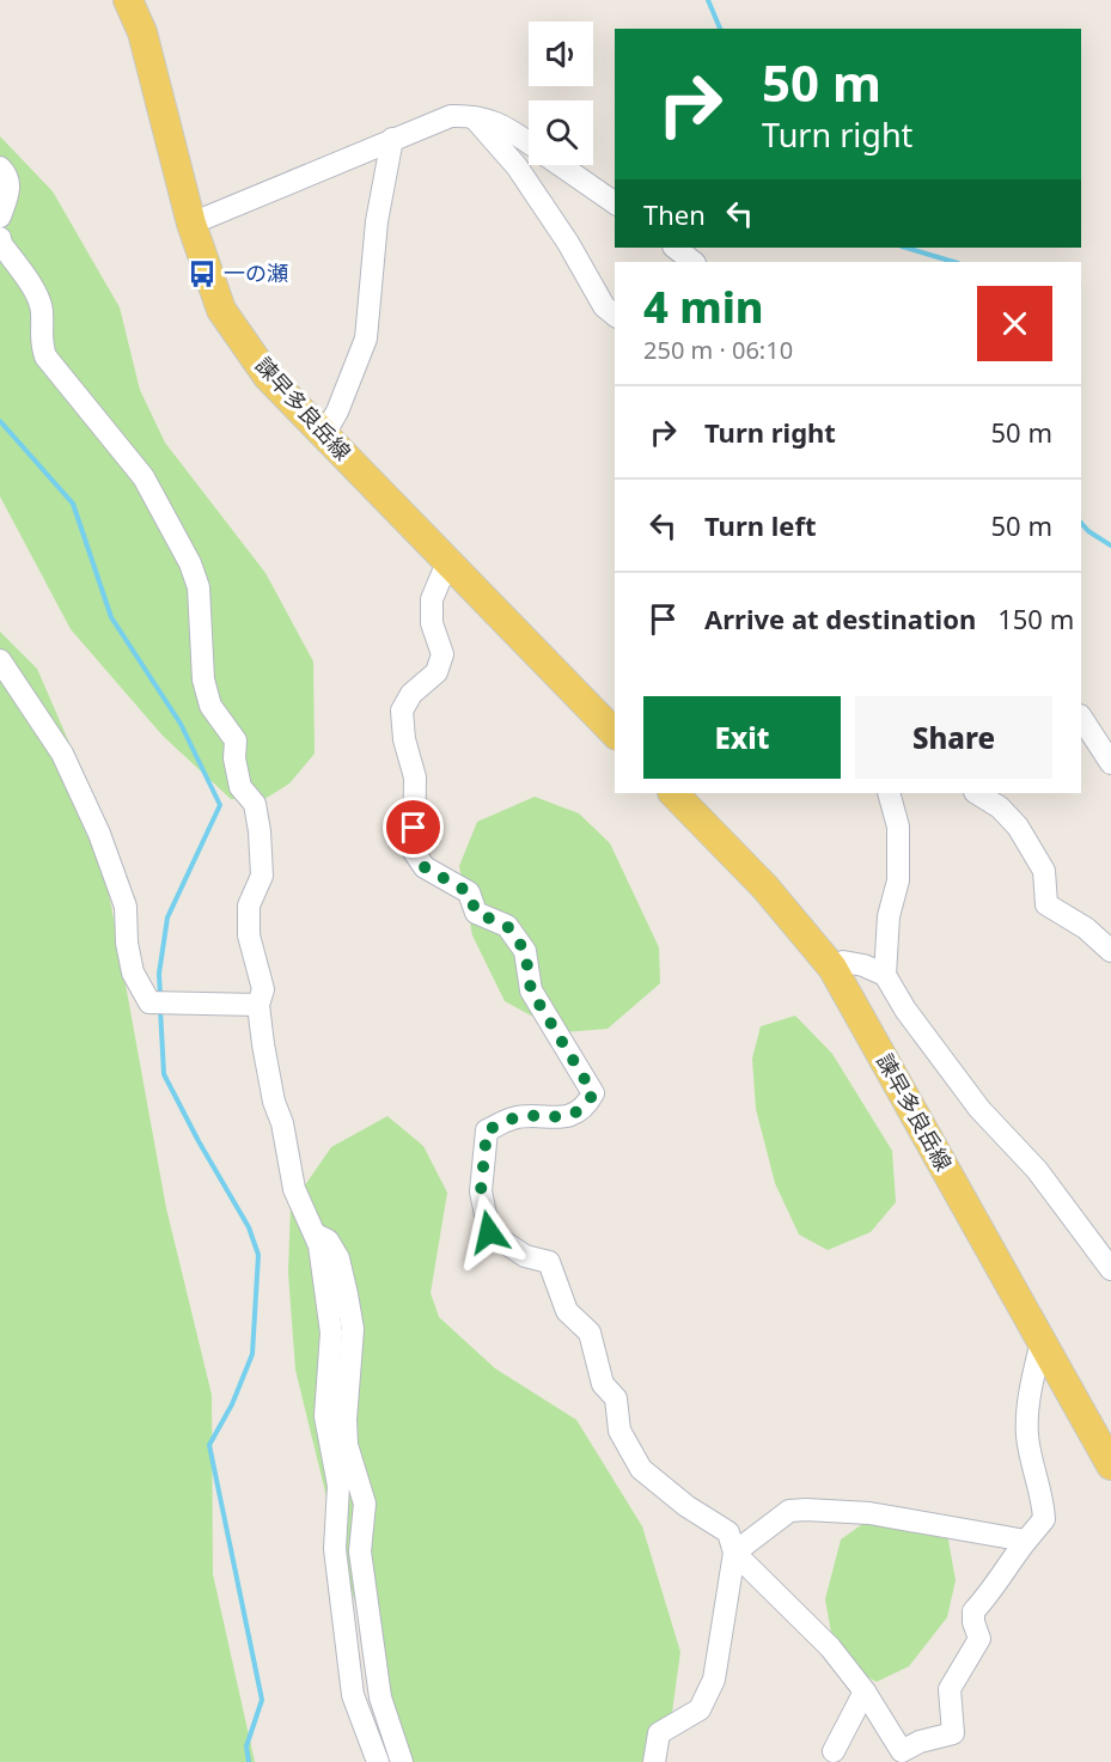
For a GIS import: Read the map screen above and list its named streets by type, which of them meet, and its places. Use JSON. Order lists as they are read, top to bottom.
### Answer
{
  "streets": {
    "main road": ["諫早多良岳線"]
  },
  "places": {
    "bus stop": ["一の瀬"]
  },
  "page": {
    "turn": ["50 m", "Turn right"],
    "then": "Then",
    "heading": ["4 min", "250 m · 06:10"],
    "list": [
      {
        "name": "Turn right",
        "value": "50 m"
      },
      {
        "name": "Turn left",
        "value": "50 m"
      },
      {
        "name": "Arrive at destination",
        "value": "150 m"
      }
    ],
    "buttons": ["Exit", "Share"]
  }
}
